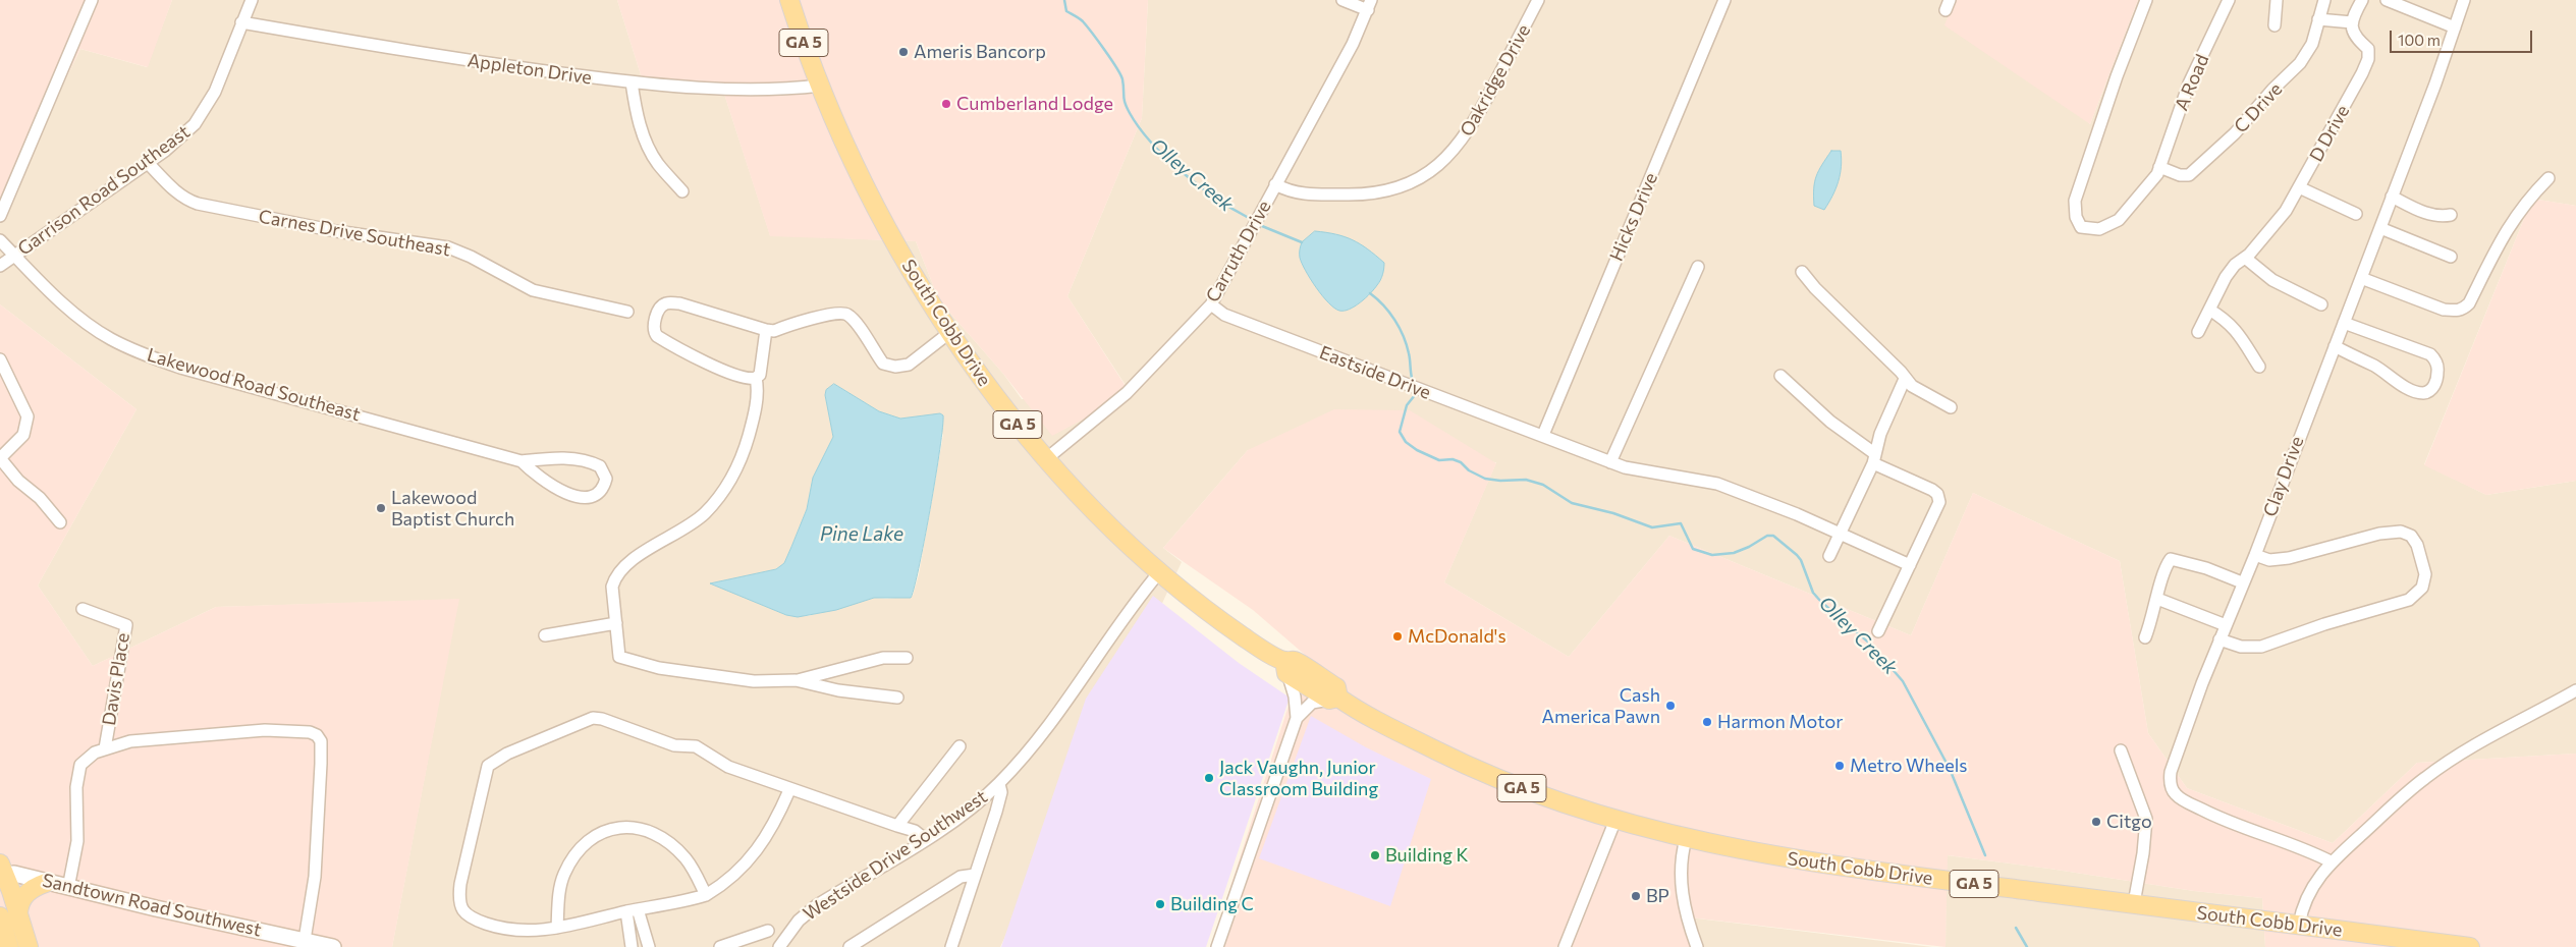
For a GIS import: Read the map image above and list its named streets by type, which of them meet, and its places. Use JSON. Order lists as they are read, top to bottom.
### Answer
{
  "streets": {
    "main road": ["GA 5", "South Cobb Drive"],
    "street": [
      "Appleton Drive",
      "Oakridge Drive",
      "A Road",
      "C Drive",
      "D Drive",
      "Garrison Road Southeast",
      "Hicks Drive",
      "Carnes Drive Southeast",
      "Carruth Drive",
      "Eastside Drive",
      "Lakewood Road Southeast",
      "Clay Drive",
      "Davis Place",
      "Westside Drive Southwest",
      "Sandtown Road Southwest"
    ]
  },
  "crossings": [
    ["Appleton Drive", "Garrison Road Southeast"],
    ["Appleton Drive", "South Cobb Drive"],
    ["Oakridge Drive", "Carruth Drive"],
    ["A Road", "C Drive"],
    ["Garrison Road Southeast", "Carnes Drive Southeast"],
    ["Garrison Road Southeast", "Lakewood Road Southeast"],
    ["Hicks Drive", "Eastside Drive"],
    ["Carruth Drive", "South Cobb Drive"],
    ["Carruth Drive", "Eastside Drive"],
    ["South Cobb Drive", "Westside Drive Southwest"]
  ],
  "water": ["Olley Creek", "Pine Lake"],
  "places": [
    "Ameris Bancorp",
    "Cumberland Lodge",
    "Lakewood Baptist Church",
    "McDonald's",
    "Cash America Pawn",
    "Harmon Motor",
    "Metro Wheels",
    "Jack Vaughn, Junior Classroom Building",
    "Citgo",
    "Building K",
    "BP",
    "Building C"
  ],
  "scale_bar": "100 m"
}
